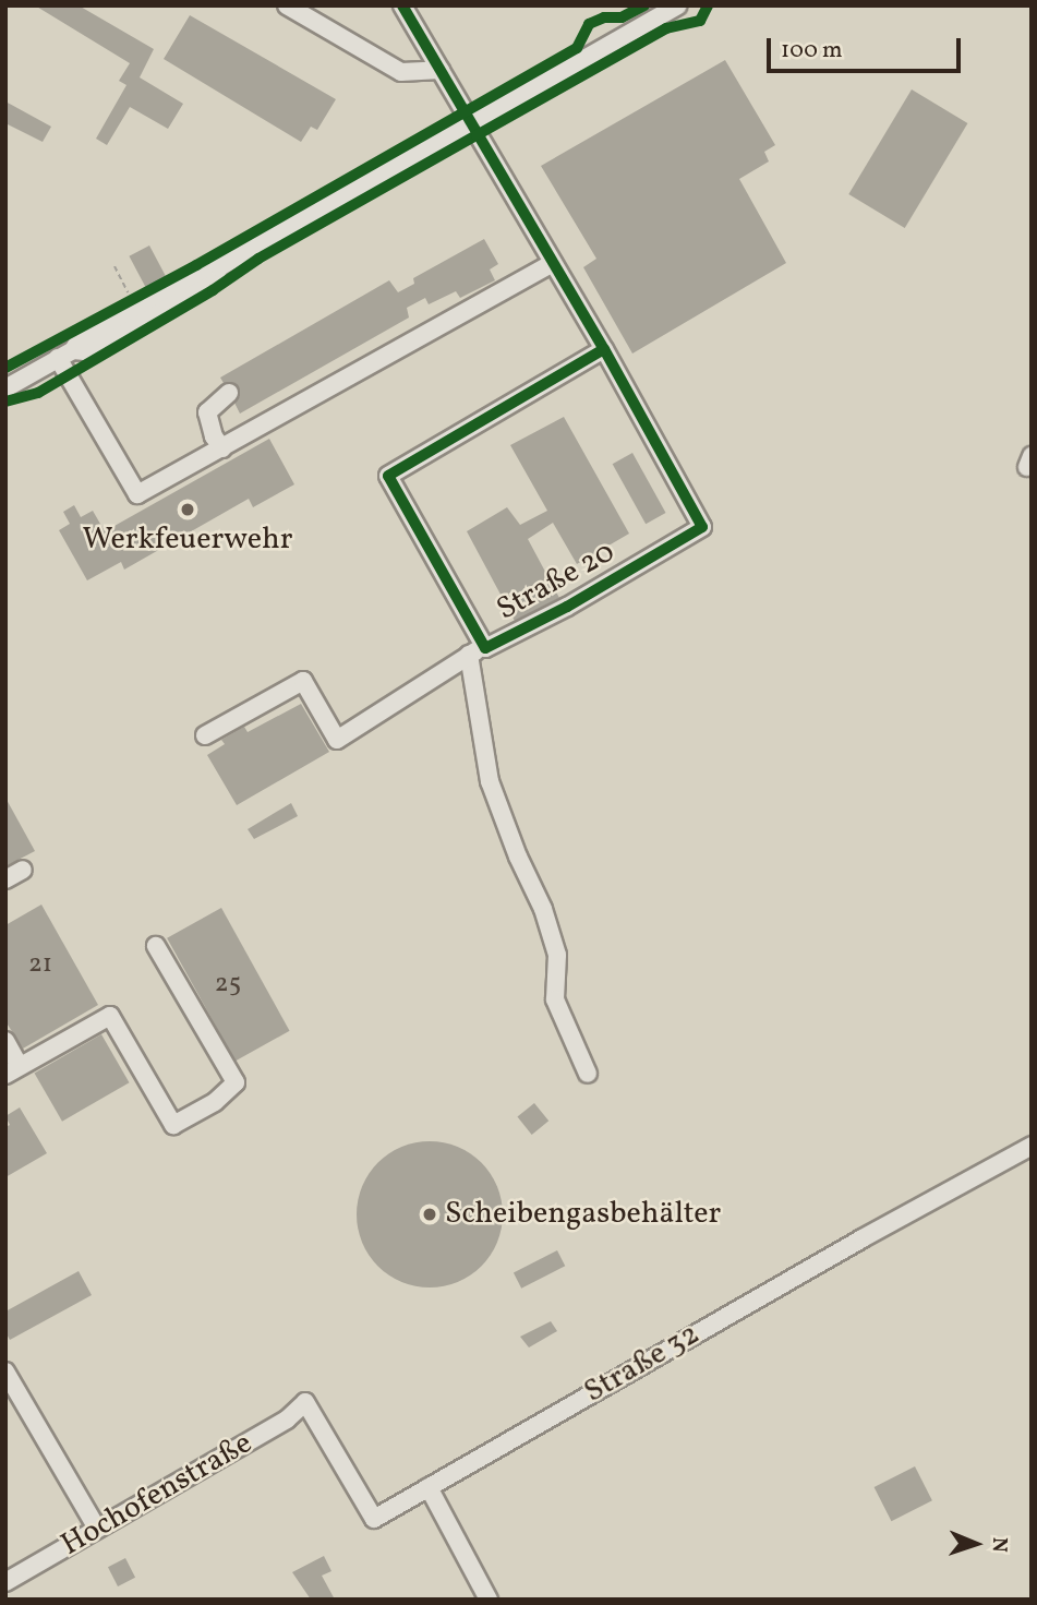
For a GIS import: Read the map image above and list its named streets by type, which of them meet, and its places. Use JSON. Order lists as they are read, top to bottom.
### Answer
{
  "streets": {
    "street": ["Straße 20", "Straße 32", "Hochofenstraße"]
  },
  "crossings": [
    ["Straße 32", "Hochofenstraße"]
  ],
  "places": ["Werkfeuerwehr", "Scheibengasbehälter"],
  "house_numbers": ["21", "25"],
  "scale_bar": "100 m",
  "north": "right"
}
